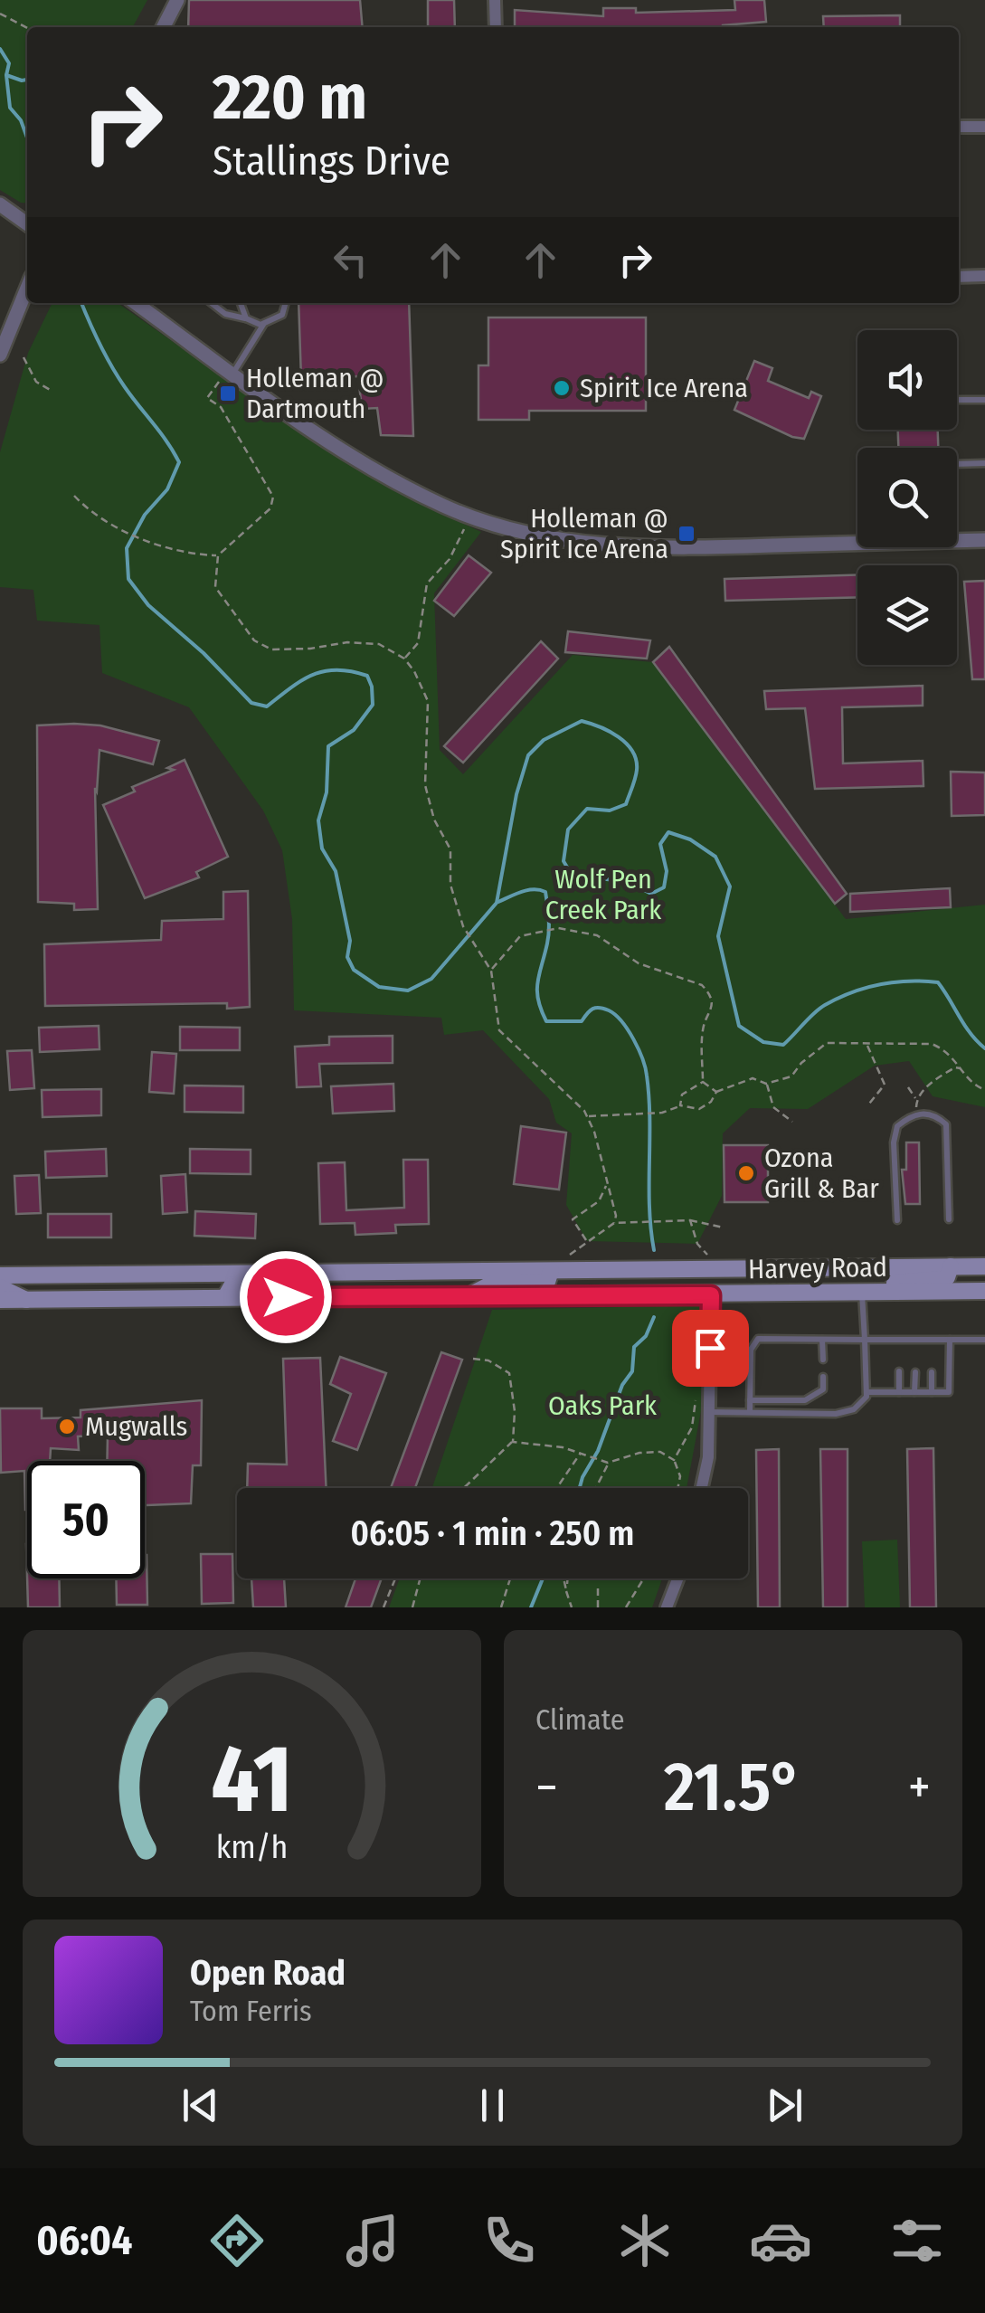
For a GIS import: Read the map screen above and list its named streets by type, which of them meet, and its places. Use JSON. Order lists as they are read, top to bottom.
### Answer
{
  "streets": {
    "main road": ["Harvey Road"]
  },
  "parks": ["Wolf Pen Creek Park", "Oaks Park"],
  "places": {
    "other": ["Spirit Ice Arena", "Ozona Grill & Bar", "Mugwalls"],
    "transit": ["Holleman @ Dartmouth", "Holleman @ Spirit Ice Arena"]
  },
  "page": {
    "turn": ["220 m", "Stallings Drive"],
    "limit": "50",
    "trip": "06:05 · 1 min · 250 m",
    "tile": "Climate",
    "heat": ["−", "21.5°", "+"],
    "song": ["Open Road", "Tom Ferris"],
    "tabs": "06:04",
    "gauge": ["41", "km/h"]
  }
}
